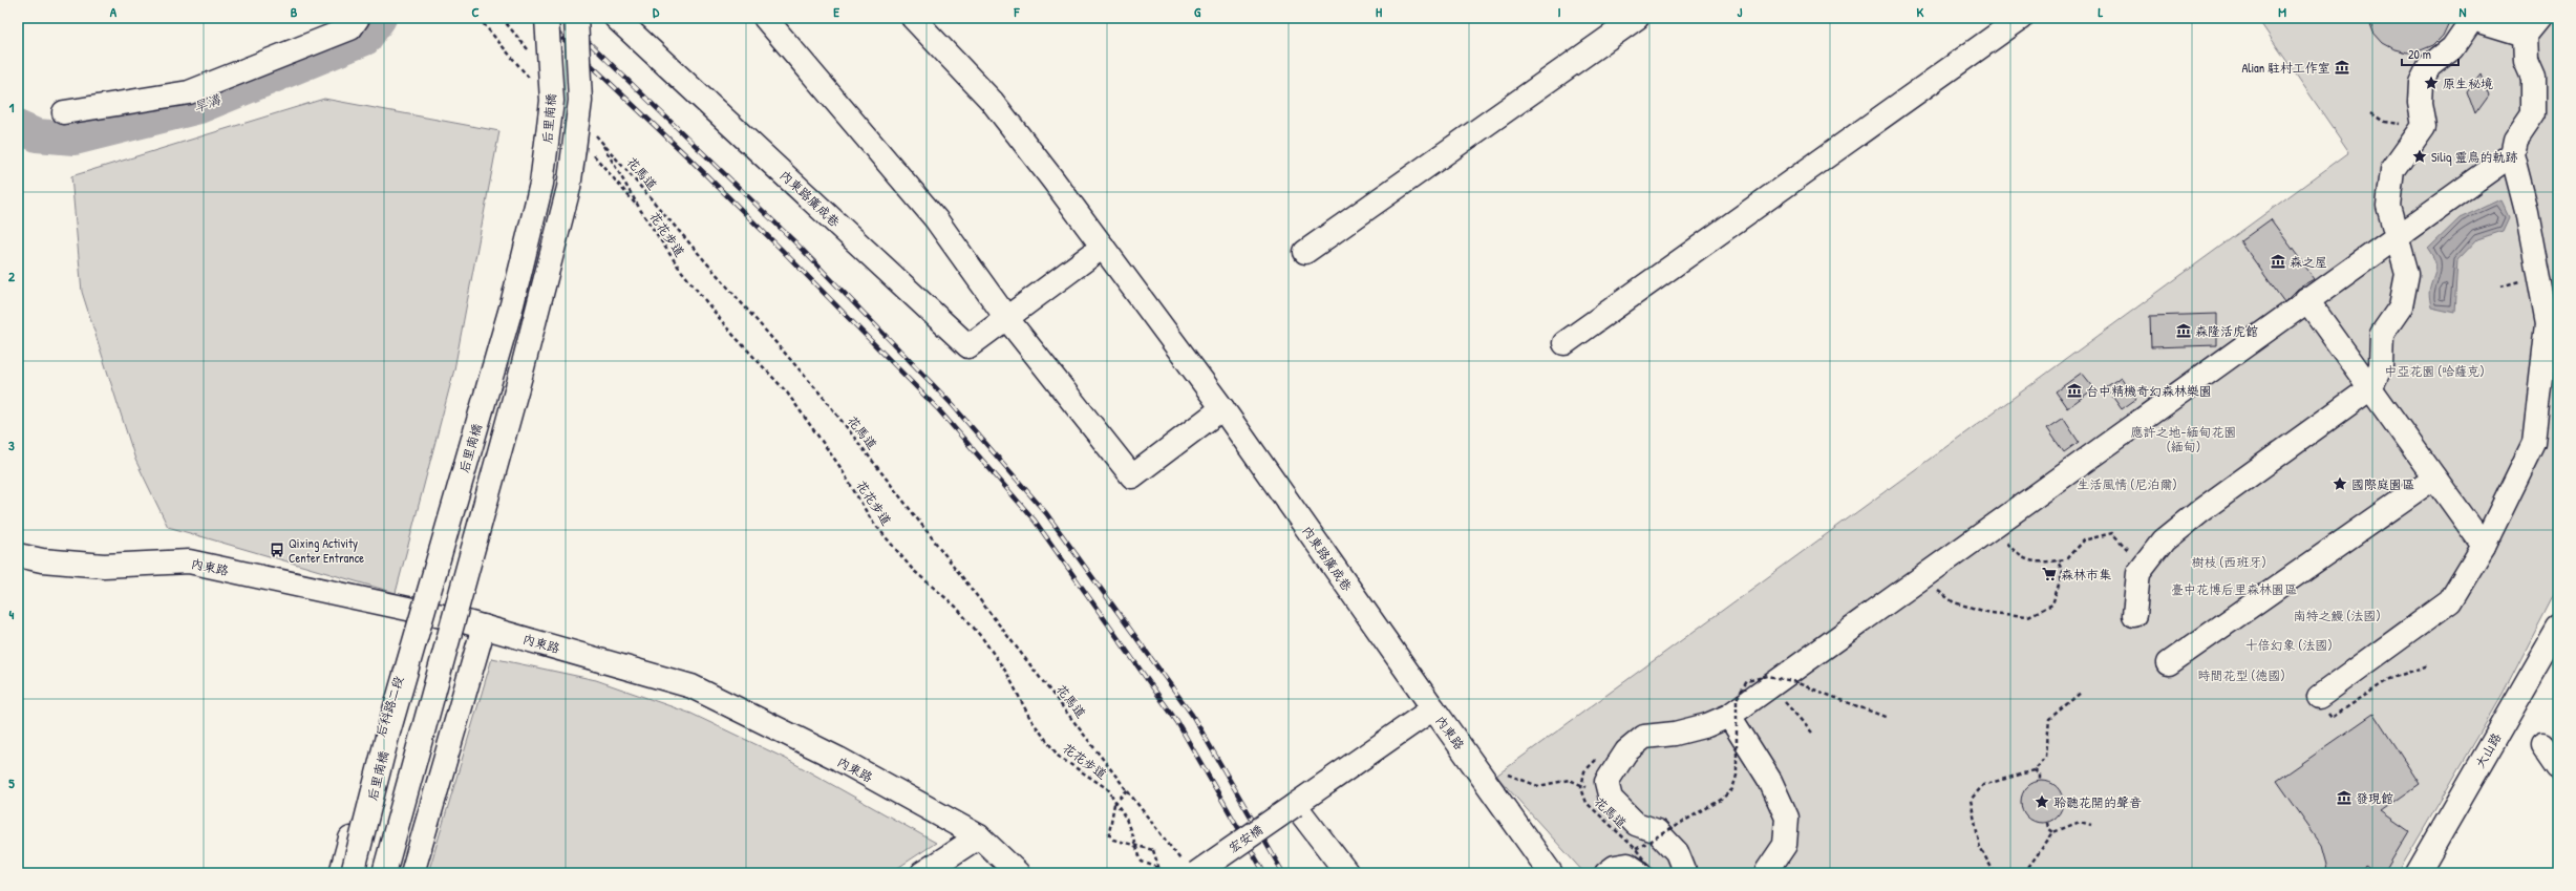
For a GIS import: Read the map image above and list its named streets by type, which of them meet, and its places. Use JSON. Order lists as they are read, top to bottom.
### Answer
{
  "streets": {
    "street": [
      "后里南橋",
      "內東路廣成巷",
      "內東路",
      "后科路二段",
      "大山路",
      "宏安橋"
    ],
    "path": ["花馬道", "花花步道"]
  },
  "crossings": [
    ["花馬道", "花花步道"],
    ["花馬道", "宏安橋"],
    ["內東路廣成巷", "內東路"],
    ["內東路", "后科路二段"],
    ["內東路", "宏安橋"]
  ],
  "water": ["旱溝"],
  "parks": [
    "中亞花園 (哈薩克)",
    "應許之地-緬甸花園 (緬甸)",
    "生活風情 (尼泊爾)",
    "樹枝 (西班牙)",
    "臺中花博后里森林園區",
    "南特之鰻 (法國)",
    "十倍幻象 (法國)",
    "時間花型 (德國)"
  ],
  "places": {
    "museum": [
      "Alian 駐村工作室",
      "森之屋",
      "森隆活虎館",
      "台中精機奇幻森林樂園",
      "發現館"
    ],
    "place": [
      "原生秘境",
      "Siliq 靈鳥的軌跡",
      "國際庭園區",
      "聆聽花開的聲音"
    ],
    "bus stop": ["Qixing Activity Center Entrance"],
    "supermarket": ["森林市集"]
  },
  "scale_bar": "20 m",
  "grid": {
    "columns": [
      "A",
      "B",
      "C",
      "D",
      "E",
      "F",
      "G",
      "H",
      "I",
      "J",
      "K",
      "L",
      "M",
      "N"
    ],
    "rows": [
      "1",
      "2",
      "3",
      "4",
      "5"
    ]
  }
}
